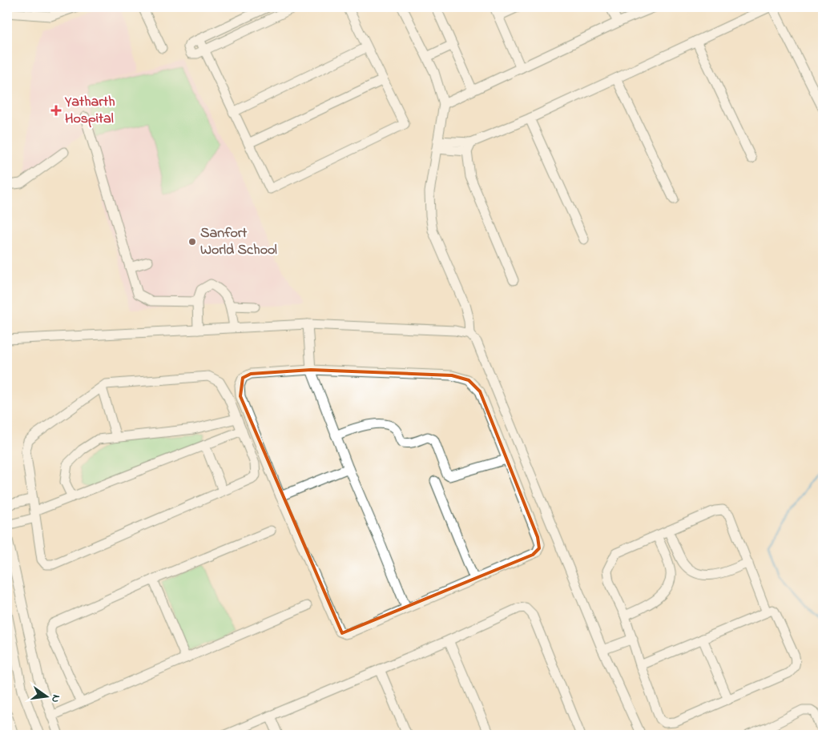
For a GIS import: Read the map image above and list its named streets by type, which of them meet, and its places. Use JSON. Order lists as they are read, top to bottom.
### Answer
{
  "places": {
    "health": ["Yatharth Hospital"],
    "other": ["Sanfort World School"]
  },
  "north": "right"
}
